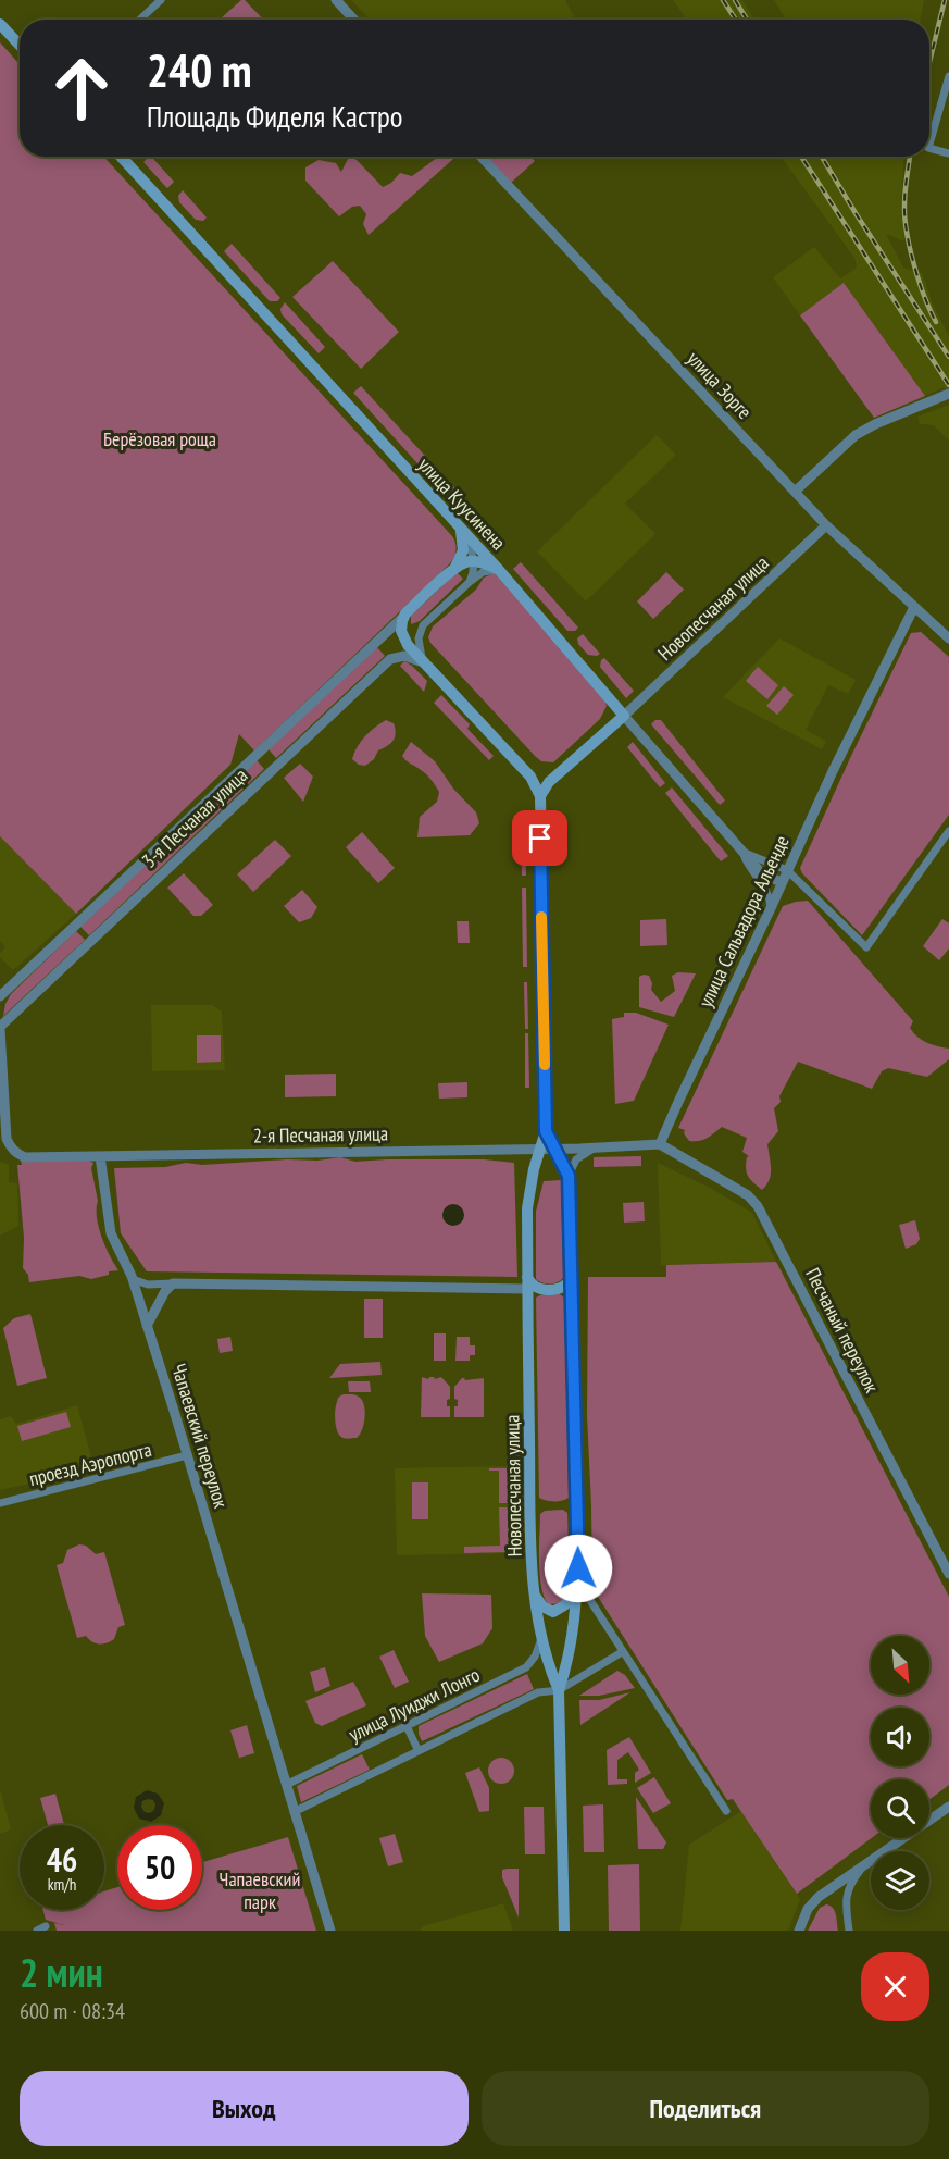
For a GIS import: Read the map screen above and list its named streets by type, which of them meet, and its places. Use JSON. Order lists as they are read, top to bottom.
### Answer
{
  "streets": {
    "main road": ["улица Куусинена", "Новопесчаная улица"],
    "street": [
      "улица Зорге",
      "3-я Песчаная улица",
      "улица Сальвадора Альенде",
      "2-я Песчаная улица",
      "Песчаный переулок",
      "Чапаевский переулок",
      "проезд Аэропорта",
      "улица Луиджи Лонго"
    ]
  },
  "crossings": [
    ["улица Зорге", "Новопесчаная улица"],
    ["улица Зорге", "улица Сальвадора Альенде"],
    ["улица Куусинена", "Новопесчаная улица"],
    ["улица Куусинена", "улица Сальвадора Альенде"],
    ["Новопесчаная улица", "2-я Песчаная улица"],
    ["Новопесчаная улица", "улица Луиджи Лонго"],
    ["улица Сальвадора Альенде", "Песчаный переулок"],
    ["2-я Песчаная улица", "Чапаевский переулок"],
    ["Чапаевский переулок", "проезд Аэропорта"],
    ["Чапаевский переулок", "улица Луиджи Лонго"]
  ],
  "parks": ["Берёзовая роща", "Чапаевский парк"],
  "north": "bottom right",
  "page": {
    "turn": ["240 m", "Площадь Фиделя Кастро"],
    "speed": "46 km/h",
    "limit": "50",
    "heading": ["2 мин", "600 m · 08:34"],
    "buttons": ["Выход", "Поделиться"]
  }
}
